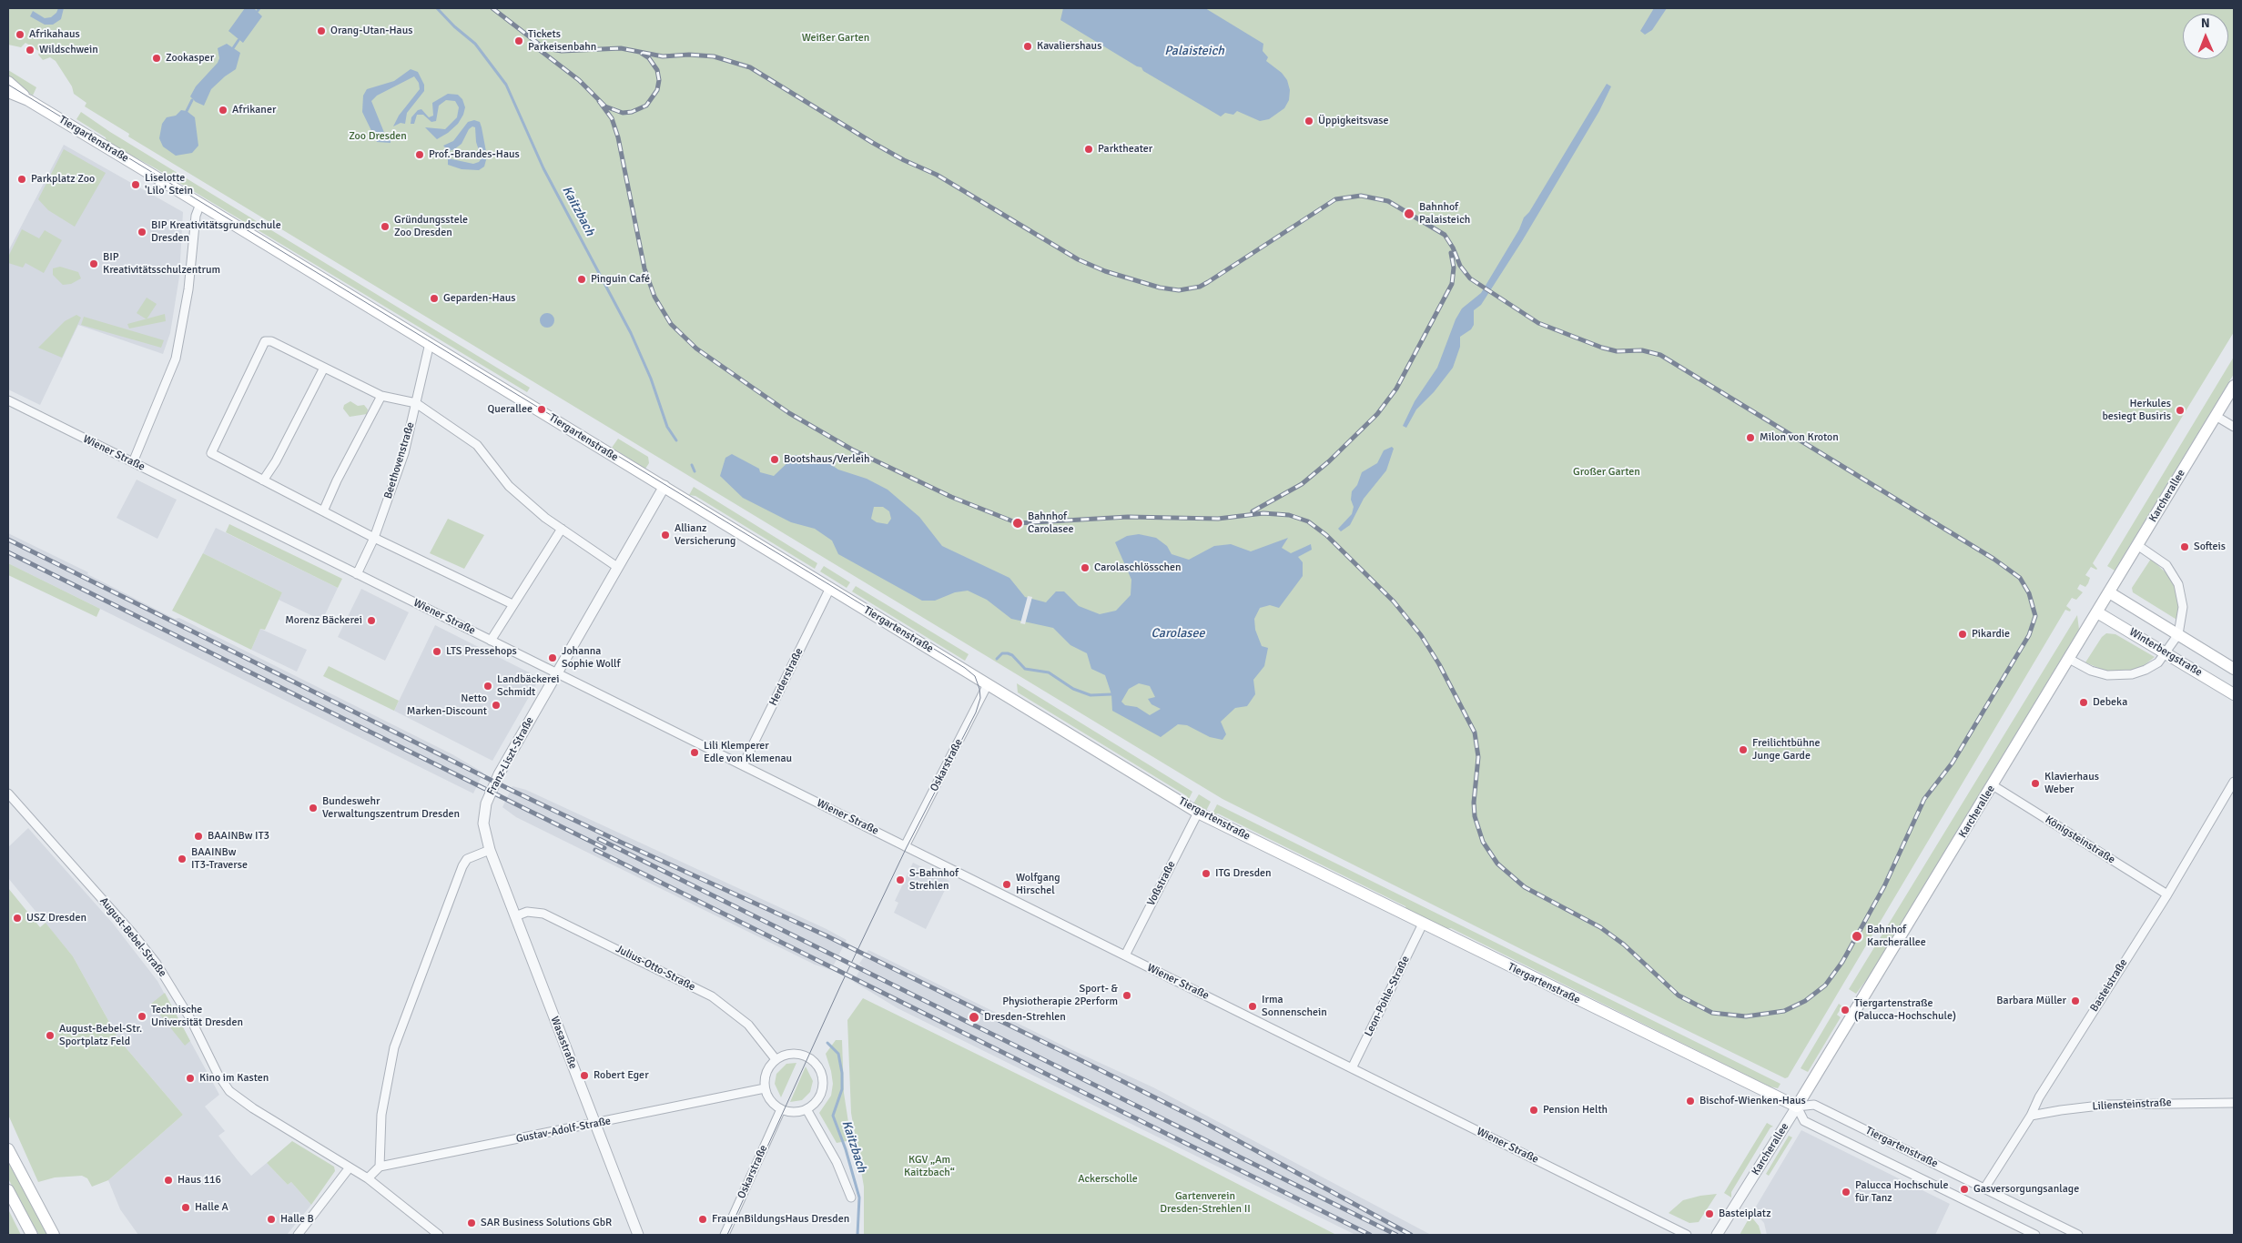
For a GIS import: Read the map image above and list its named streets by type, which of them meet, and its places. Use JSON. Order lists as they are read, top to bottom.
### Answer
{
  "streets": {
    "main road": ["Tiergartenstraße", "Karcherallee", "Winterbergstraße"],
    "street": [
      "Wiener Straße",
      "Beethovenstraße",
      "Herderstraße",
      "Franz-Liszt-Straße",
      "Oskarstraße",
      "Königsteinstraße",
      "Voßstraße",
      "August-Bebel-Straße",
      "Julius-Otto-Straße",
      "Basteistraße",
      "Leon-Pohle-Straße",
      "Wasastraße",
      "Liliensteinstraße",
      "Gustav-Adolf-Straße"
    ]
  },
  "crossings": [
    ["Tiergartenstraße", "Beethovenstraße"],
    ["Tiergartenstraße", "Karcherallee"],
    ["Tiergartenstraße", "Herderstraße"],
    ["Tiergartenstraße", "Franz-Liszt-Straße"],
    ["Tiergartenstraße", "Oskarstraße"],
    ["Tiergartenstraße", "Voßstraße"],
    ["Tiergartenstraße", "Basteistraße"],
    ["Tiergartenstraße", "Leon-Pohle-Straße"],
    ["Wiener Straße", "Beethovenstraße"],
    ["Wiener Straße", "Herderstraße"],
    ["Wiener Straße", "Franz-Liszt-Straße"],
    ["Wiener Straße", "Oskarstraße"],
    ["Wiener Straße", "Voßstraße"],
    ["Wiener Straße", "Leon-Pohle-Straße"],
    ["Karcherallee", "Winterbergstraße"],
    ["Karcherallee", "Königsteinstraße"],
    ["Franz-Liszt-Straße", "Wasastraße"],
    ["Oskarstraße", "Julius-Otto-Straße"],
    ["Oskarstraße", "Gustav-Adolf-Straße"],
    ["Königsteinstraße", "Basteistraße"],
    ["Julius-Otto-Straße", "Wasastraße"],
    ["Julius-Otto-Straße", "Gustav-Adolf-Straße"],
    ["Basteistraße", "Liliensteinstraße"],
    ["Wasastraße", "Gustav-Adolf-Straße"]
  ],
  "water": ["Palaisteich", "Kaitzbach", "Carolasee"],
  "parks": [
    "Weißer Garten",
    "Zoo Dresden",
    "Großer Garten",
    "KGV „Am Kaitzbach“",
    "Ackerscholle",
    "Gartenverein Dresden-Strehlen II"
  ],
  "places": [
    "Orang-Utan-Haus",
    "Afrikahaus",
    "Tickets Parkeisenbahn",
    "Kavaliershaus",
    "Wildschwein",
    "Zookasper",
    "Afrikaner",
    "Üppigkeitsvase",
    "Parktheater",
    "Prof.-Brandes-Haus",
    "Parkplatz Zoo",
    "Liselotte 'Lilo' Stein",
    "Bahnhof Palaisteich",
    "Gründungsstele Zoo Dresden",
    "BIP Kreativitätsgrundschule Dresden",
    "BIP Kreativitätsschulzentrum",
    "Pinguin Café",
    "Geparden-Haus",
    "Querallee",
    "Herkules besiegt Busiris",
    "Milon von Kroton",
    "Bootshaus/Verleih",
    "Bahnhof Carolasee",
    "Allianz Versicherung",
    "Softeis",
    "Carolaschlösschen",
    "Morenz Bäckerei",
    "Pikardie",
    "LTS Pressehops",
    "Johanna Sophie Wollf",
    "Landbäckerei Schmidt",
    "Debeka",
    "Netto Marken-Discount",
    "Freilichtbühne Junge Garde",
    "Lili Klemperer Edle von Klemenau",
    "Klavierhaus Weber",
    "Bundeswehr Verwaltungszentrum Dresden",
    "BAAINBw IT3",
    "BAAINBw IT3-Traverse",
    "ITG Dresden",
    "S-Bahnhof Strehlen",
    "Wolfgang Hirschel",
    "USZ Dresden",
    "Bahnhof Karcherallee",
    "Sport- & Physiotherapie 2Perform",
    "Barbara Müller",
    "Irma Sonnenschein",
    "Tiergartenstraße (Palucca-Hochschule)",
    "Technische Universität Dresden",
    "Dresden-Strehlen",
    "August-Bebel-Str. Sportplatz Feld",
    "Robert Eger",
    "Kino im Kasten",
    "Bischof-Wienken-Haus",
    "Pension Helth",
    "Haus 116",
    "Gasversorgungsanlage",
    "Palucca Hochschule für Tanz",
    "Halle A",
    "Basteiplatz",
    "Halle B",
    "FrauenBildungsHaus Dresden",
    "SAR Business Solutions GbR"
  ],
  "north": "top"
}
